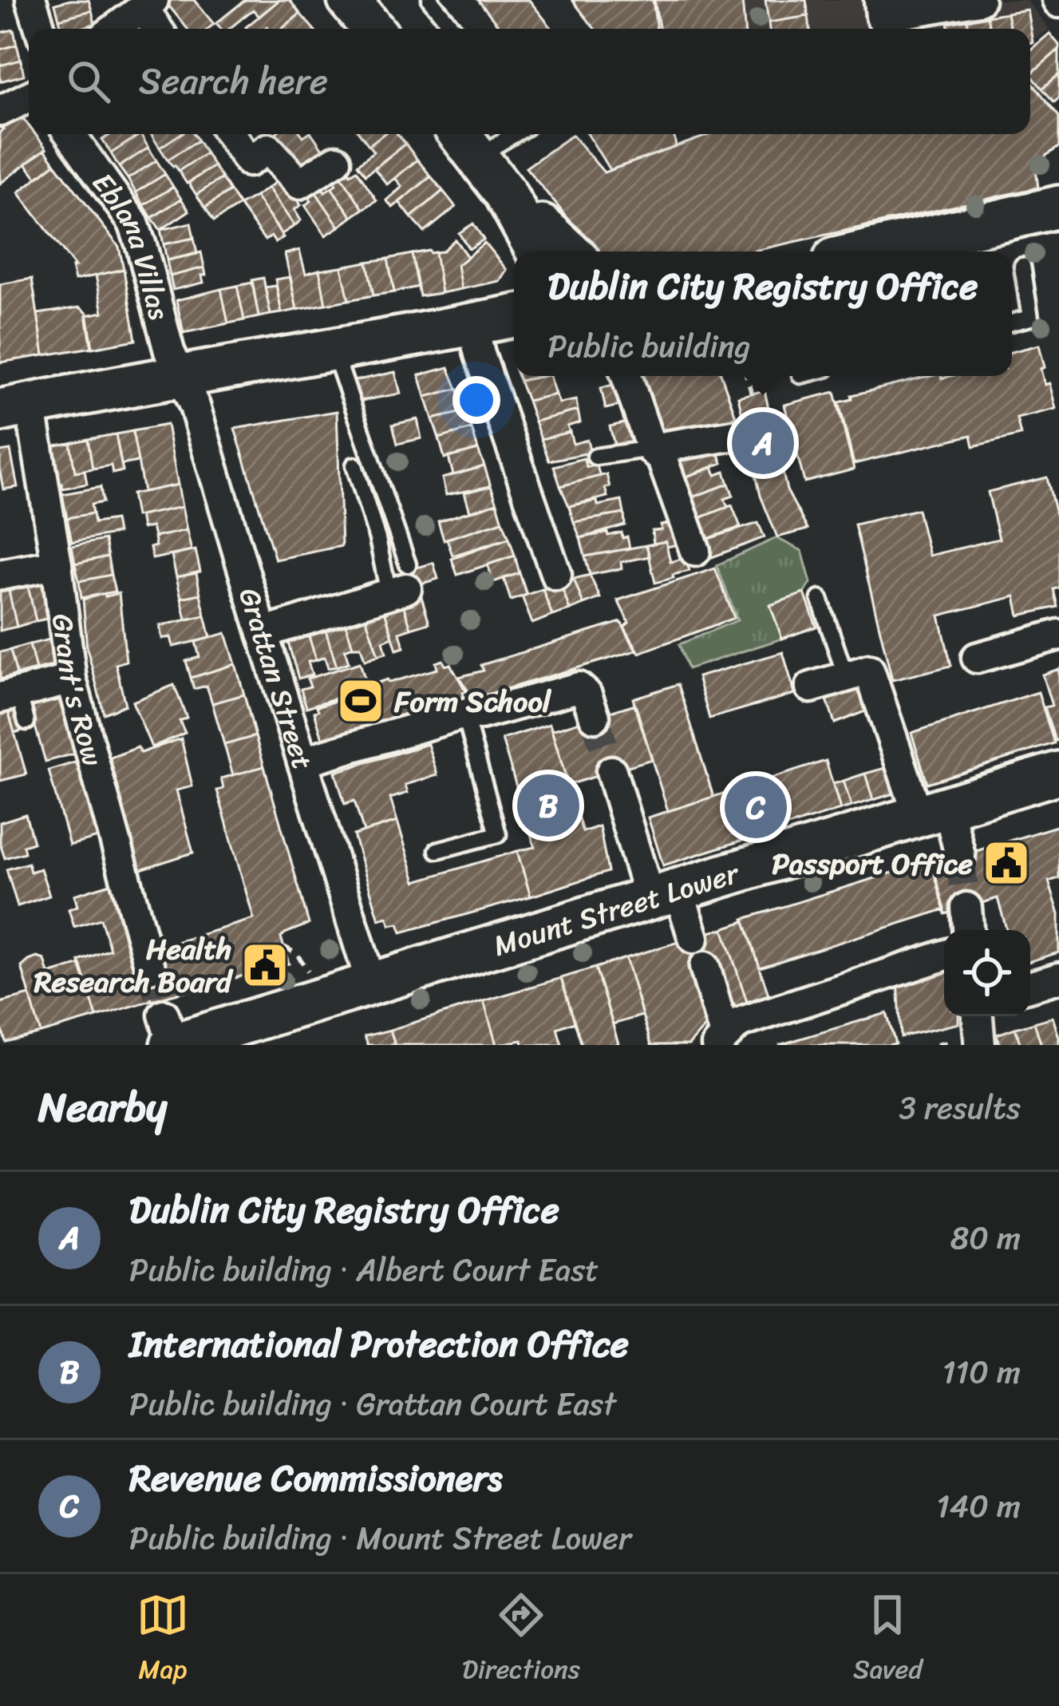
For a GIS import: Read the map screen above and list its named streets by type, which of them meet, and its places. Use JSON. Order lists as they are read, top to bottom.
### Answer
{
  "streets": {
    "main road": ["Mount Street Lower"],
    "street": ["Eblana Villas", "Grattan Street", "Grant's Row"]
  },
  "crossings": [
    ["Eblana Villas", "Grattan Street"],
    ["Grattan Street", "Mount Street Lower"]
  ],
  "places": {
    "sports": ["Form School"],
    "public building": ["Passport Office", "Health Research Board"]
  },
  "page": {
    "search": "Search here",
    "popup": ["Dublin City Registry Office", "Public building"],
    "pins": ["A", "B", "C"],
    "heading": ["Nearby", "3 results"],
    "list": [
      {
        "mark": "A",
        "name": "Dublin City Registry Office",
        "note": "Public building · Albert Court East",
        "value": "80 m"
      },
      {
        "mark": "B",
        "name": "International Protection Office",
        "note": "Public building · Grattan Court East",
        "value": "110 m"
      },
      {
        "mark": "C",
        "name": "Revenue Commissioners",
        "note": "Public building · Mount Street Lower",
        "value": "140 m"
      }
    ],
    "nav": ["Map", "Directions", "Saved"]
  }
}
